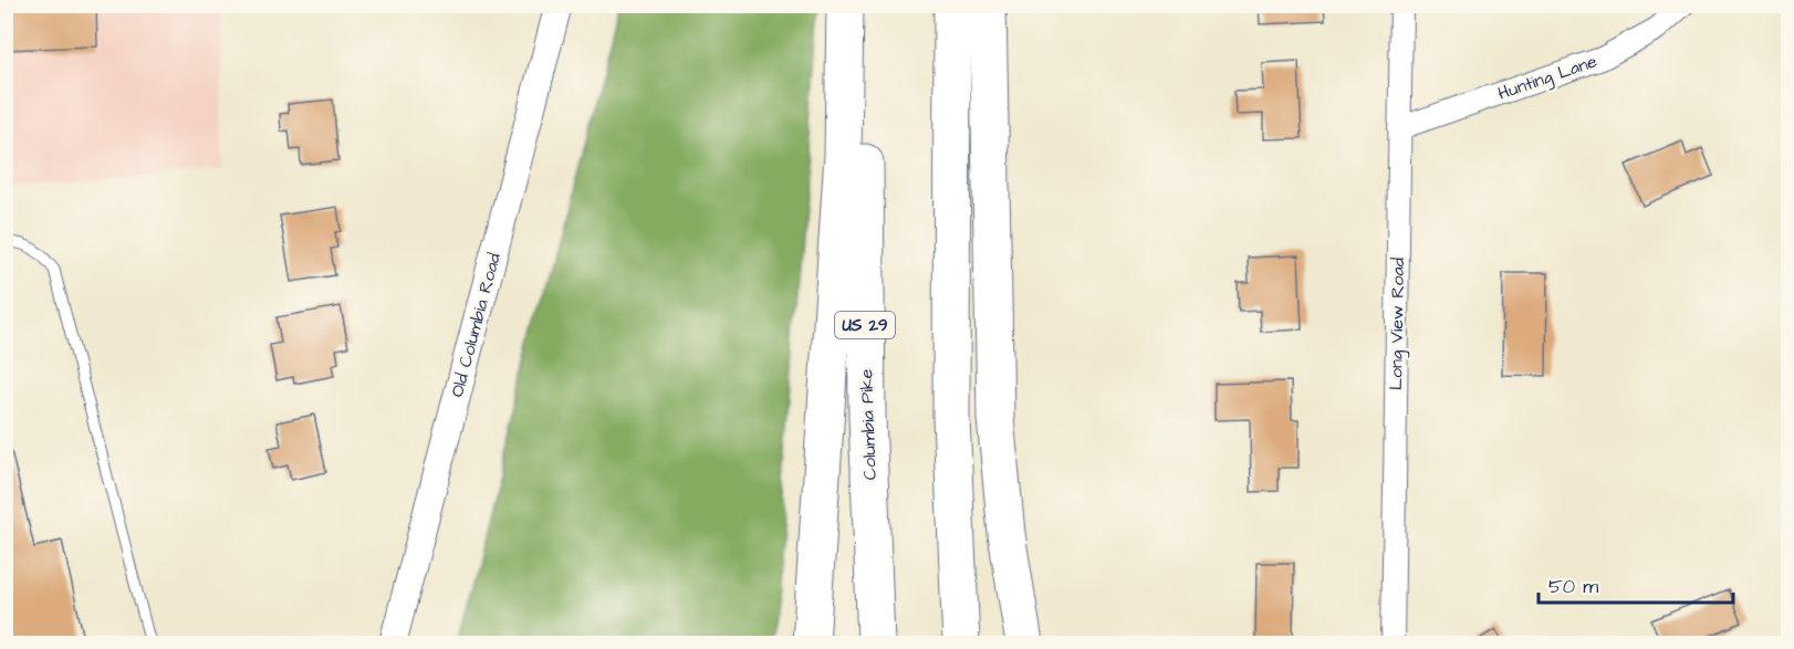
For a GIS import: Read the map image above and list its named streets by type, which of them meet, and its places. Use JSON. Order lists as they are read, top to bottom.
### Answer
{
  "streets": {
    "highway": ["US 29", "Columbia Pike"],
    "street": ["Hunting Lane", "Long View Road", "Old Columbia Road"]
  },
  "crossings": [
    ["Hunting Lane", "Long View Road"]
  ],
  "scale_bar": "50 m"
}
